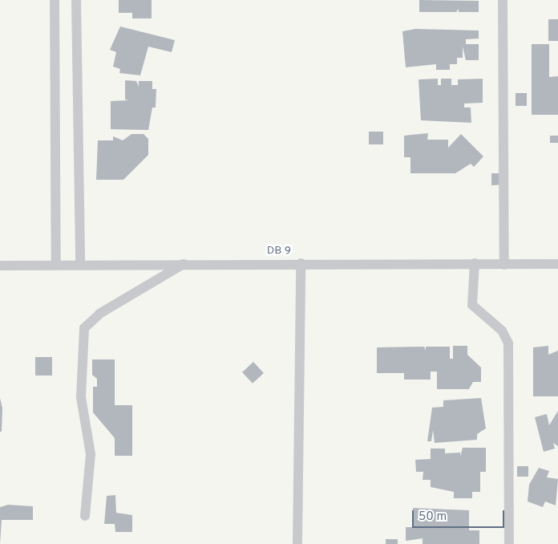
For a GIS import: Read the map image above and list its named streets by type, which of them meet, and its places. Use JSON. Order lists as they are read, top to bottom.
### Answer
{
  "streets": {
    "street": ["DB 9"]
  },
  "scale_bar": "50 m"
}
